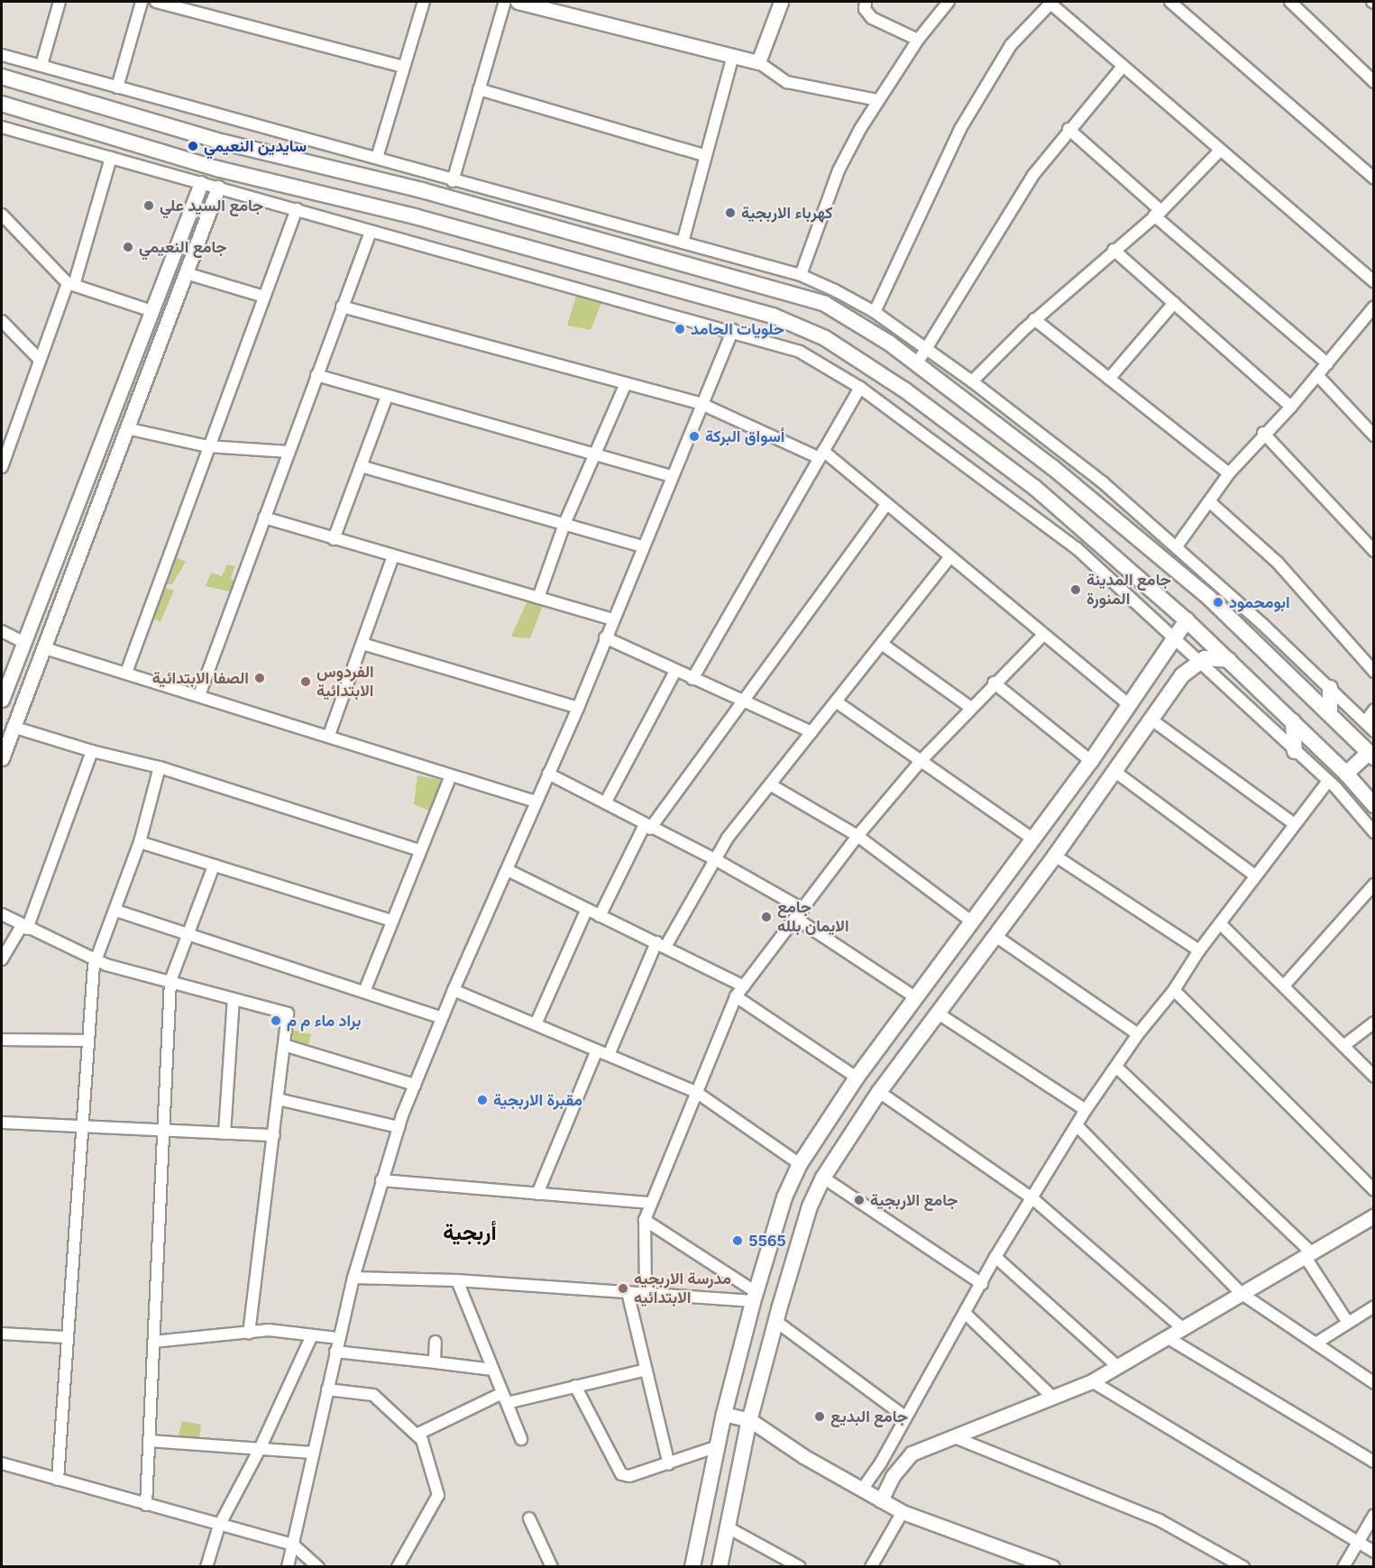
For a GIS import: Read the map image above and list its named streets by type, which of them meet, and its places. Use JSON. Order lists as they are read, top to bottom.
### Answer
{
  "districts": ["أربجية"],
  "places": [
    "سايدين النعيمي",
    "جامع السيد علي",
    "كهرباء الاربجية",
    "جامع النعيمي",
    "حلويات الحامد",
    "أسواق البركة",
    "جامع المدينة المنورة",
    "ابومحمود",
    "الصفا الابتدائية",
    "الفردوس الابتدائية",
    "جامع الايمان بلله",
    "براد ماء م م",
    "مقبرة الاربجية",
    "جامع الاربجية",
    "5565",
    "مدرسة الاربجيه الابتدائيه",
    "جامع البديع"
  ]
}
